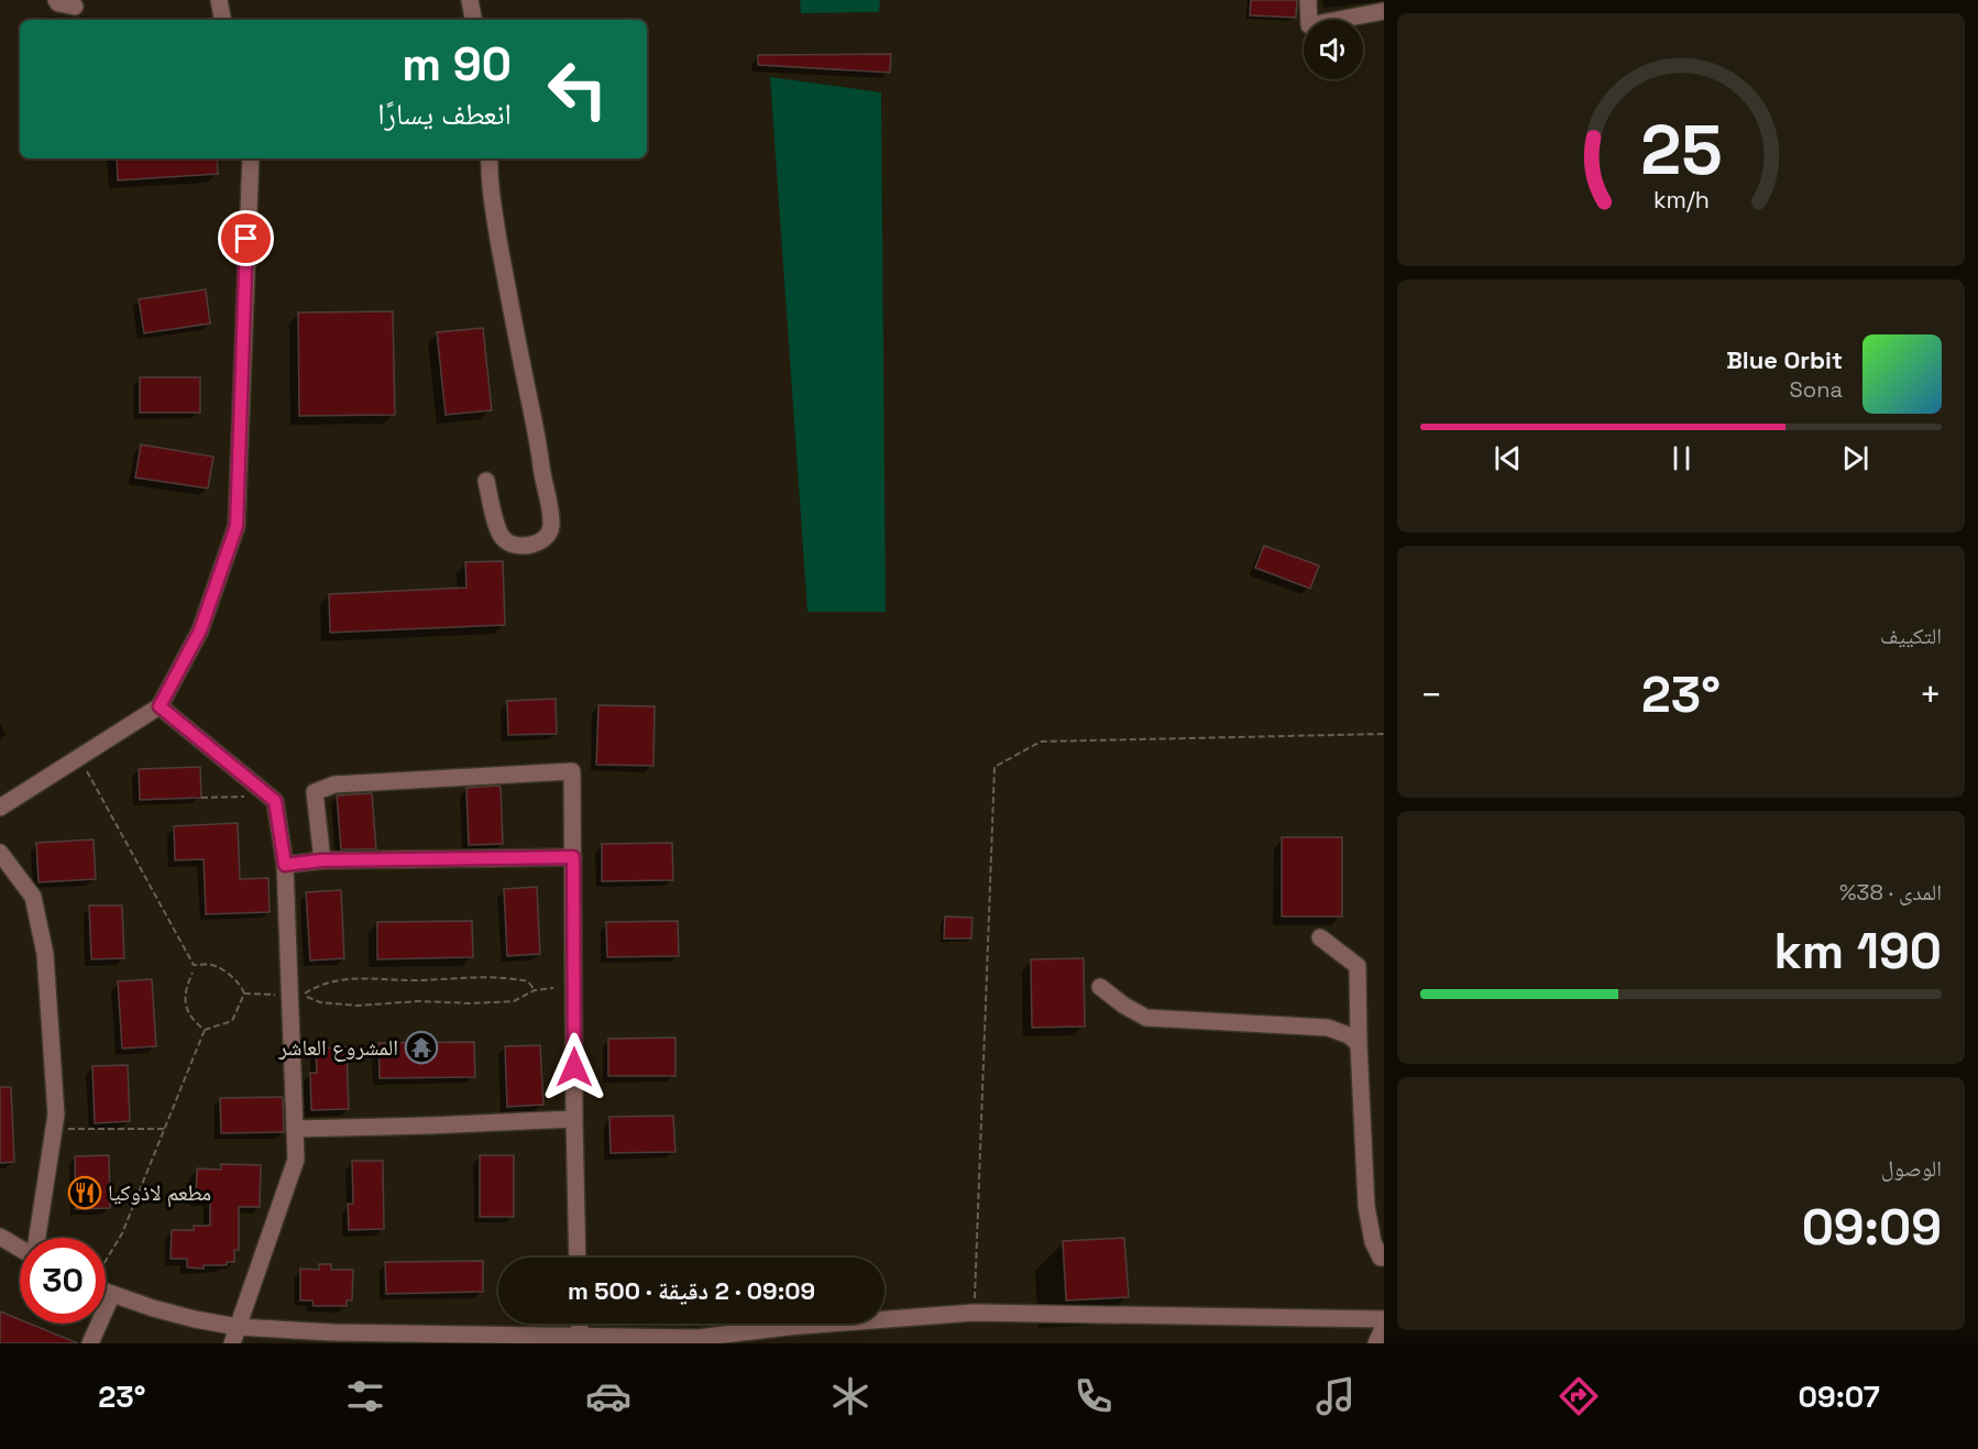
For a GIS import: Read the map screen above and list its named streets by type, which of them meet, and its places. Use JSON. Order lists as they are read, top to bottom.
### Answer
{
  "places": {
    "temple": ["المشروع العاشر"],
    "restaurant": ["مطعم لاذوكيا"]
  },
  "page": {
    "turn": ["90 m", "انعطف يسارًا"],
    "song": ["Blue Orbit", "Sona"],
    "tile": [
      "التكييف",
      ["المدى · 38%", "190 km"],
      ["الوصول", "09:09"]
    ],
    "heat": ["−", "23°", "+"],
    "limit": "30",
    "trip": "09:09 · 2 دقيقة · 500 m",
    "tabs": ["09:07", "23°"],
    "gauge": ["25", "km/h"]
  }
}
